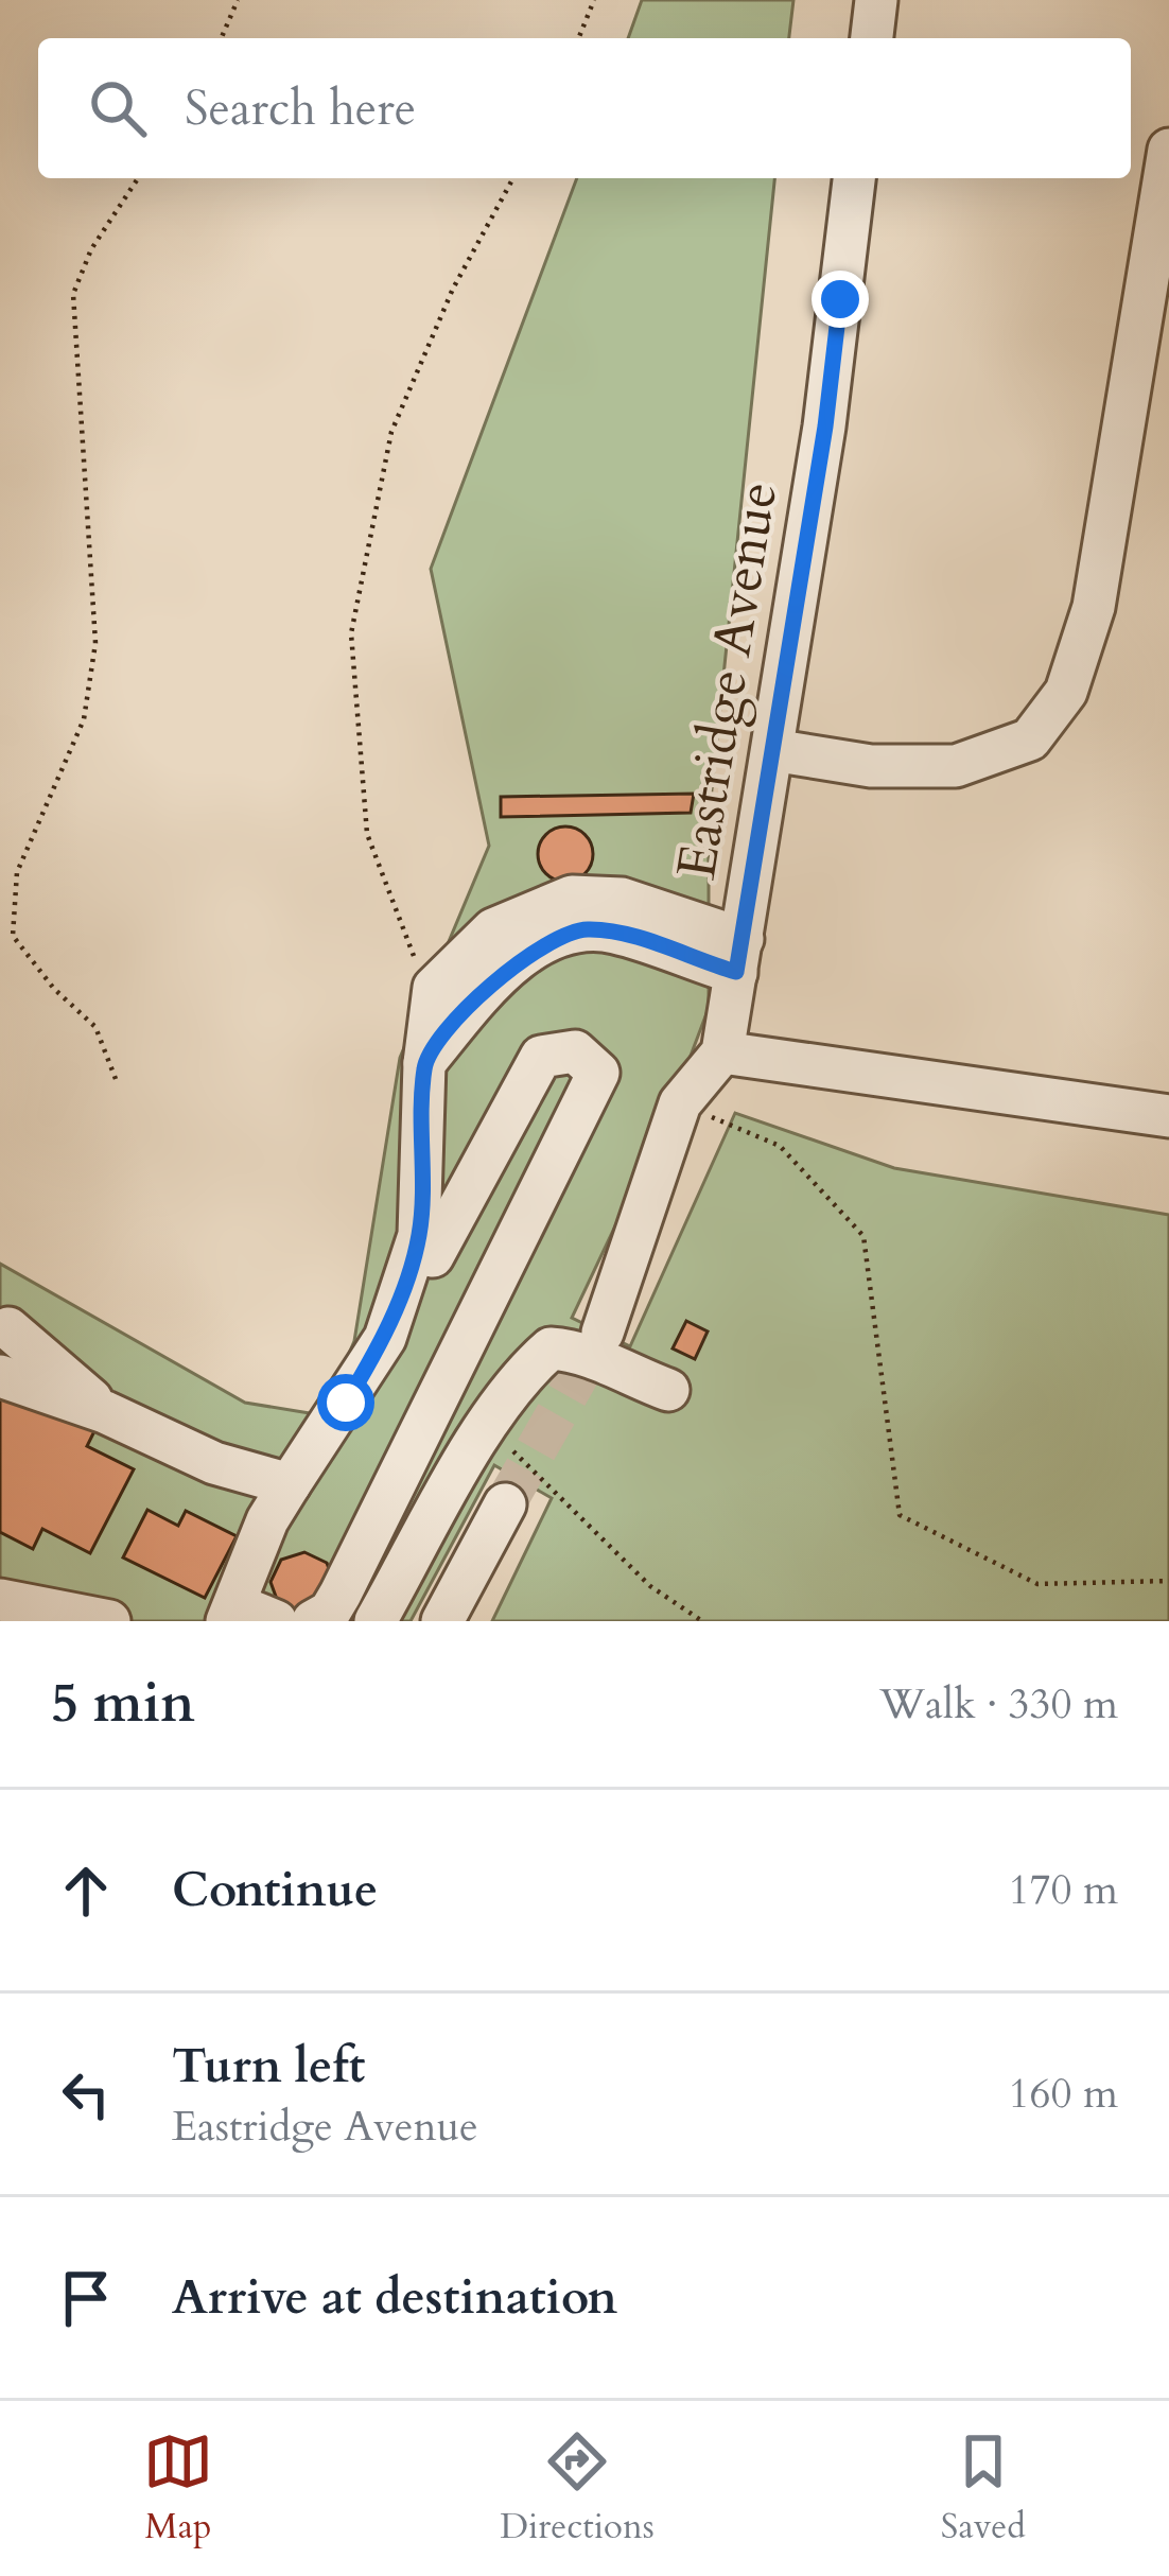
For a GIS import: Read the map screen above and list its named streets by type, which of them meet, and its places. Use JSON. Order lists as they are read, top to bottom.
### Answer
{
  "streets": {
    "street": ["Eastridge Avenue"]
  },
  "page": {
    "search": "Search here",
    "heading": ["5 min", "Walk · 330 m"],
    "list": [
      ["Continue", "170 m"],
      ["Turn left", "Eastridge Avenue", "160 m"],
      "Arrive at destination"
    ],
    "nav": ["Map", "Directions", "Saved"]
  }
}
